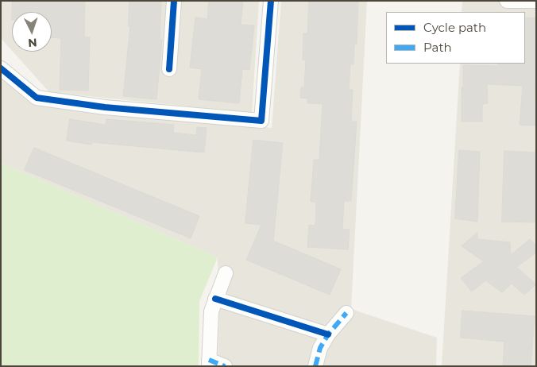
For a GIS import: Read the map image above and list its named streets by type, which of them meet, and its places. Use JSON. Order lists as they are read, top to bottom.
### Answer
{
  "legend": ["Cycle path", "Path"],
  "north": "bottom"
}
